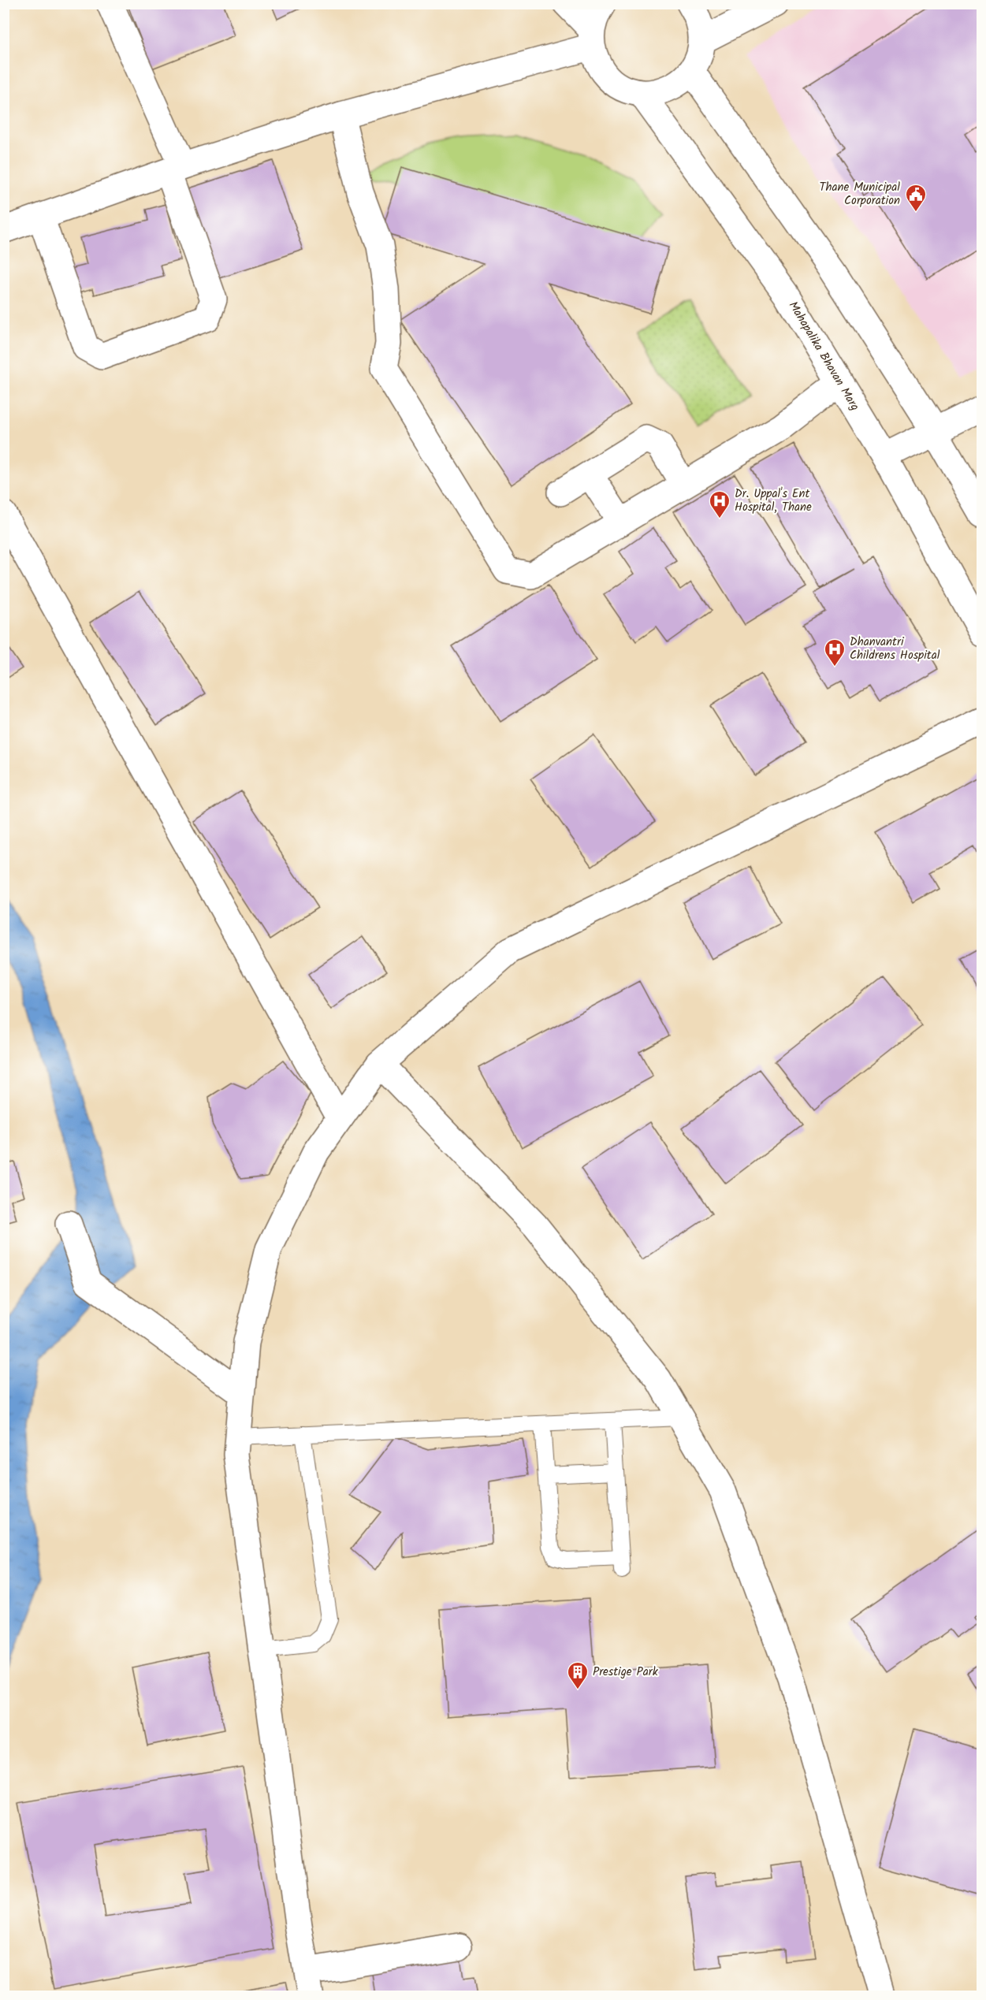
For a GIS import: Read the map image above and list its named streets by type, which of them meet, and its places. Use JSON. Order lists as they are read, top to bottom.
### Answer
{
  "streets": {
    "street": ["Mahapalika Bhavan Marg"]
  },
  "places": {
    "public building": ["Thane Municipal Corporation"],
    "hospital": ["Dr. Uppal's Ent Hospital, Thane", "Dhanvantri Childrens Hospital"],
    "building": ["Prestige Park"]
  }
}
